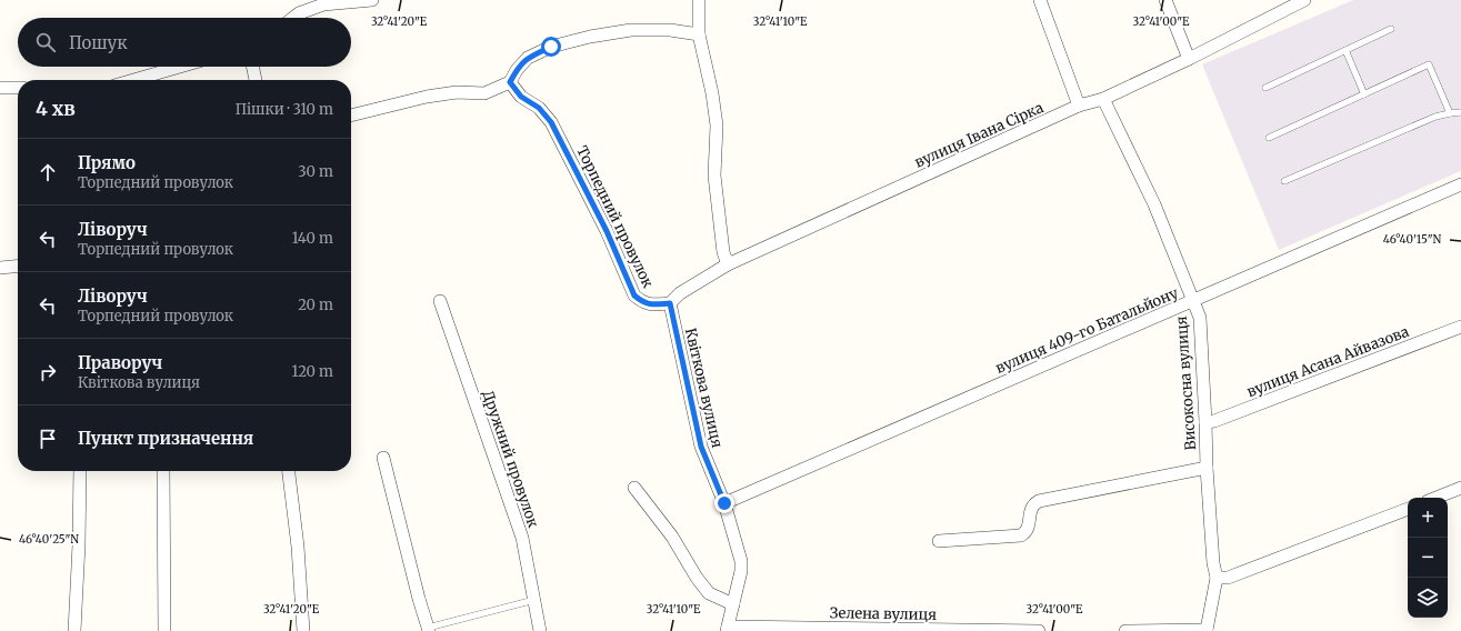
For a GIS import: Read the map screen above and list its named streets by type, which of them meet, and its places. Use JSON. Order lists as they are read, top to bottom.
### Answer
{
  "streets": {
    "street": [
      "вулиця Івана Сірка",
      "Торпедний провулок",
      "вулиця 409-го Батальйону",
      "вулиця Асана Айвазова",
      "Високосна вулиця",
      "Квіткова вулиця",
      "Дружний провулок",
      "Зелена вулиця"
    ]
  },
  "crossings": [
    ["вулиця Івана Сірка", "Торпедний провулок"],
    ["вулиця Івана Сірка", "Високосна вулиця"],
    ["вулиця Івана Сірка", "Квіткова вулиця"],
    ["Торпедний провулок", "Квіткова вулиця"],
    ["вулиця 409-го Батальйону", "Високосна вулиця"],
    ["вулиця 409-го Батальйону", "Квіткова вулиця"],
    ["вулиця Асана Айвазова", "Високосна вулиця"],
    ["Квіткова вулиця", "Зелена вулиця"]
  ],
  "page": {
    "search": "Пошук",
    "heading": ["4 хв", "Пішки · 310 m"],
    "list": [
      ["Прямо", "Торпедний провулок", "30 m"],
      ["Ліворуч", "Торпедний провулок", "140 m"],
      ["Ліворуч", "Торпедний провулок", "20 m"],
      ["Праворуч", "Квіткова вулиця", "120 m"],
      "Пункт призначення"
    ],
    "map_buttons": ["+", "−"]
  },
  "coordinates": [
    "32°41'20\"E",
    "32°41'10\"E",
    "32°41'00\"E",
    "46°40'15\"N",
    "46°40'25\"N"
  ]
}
